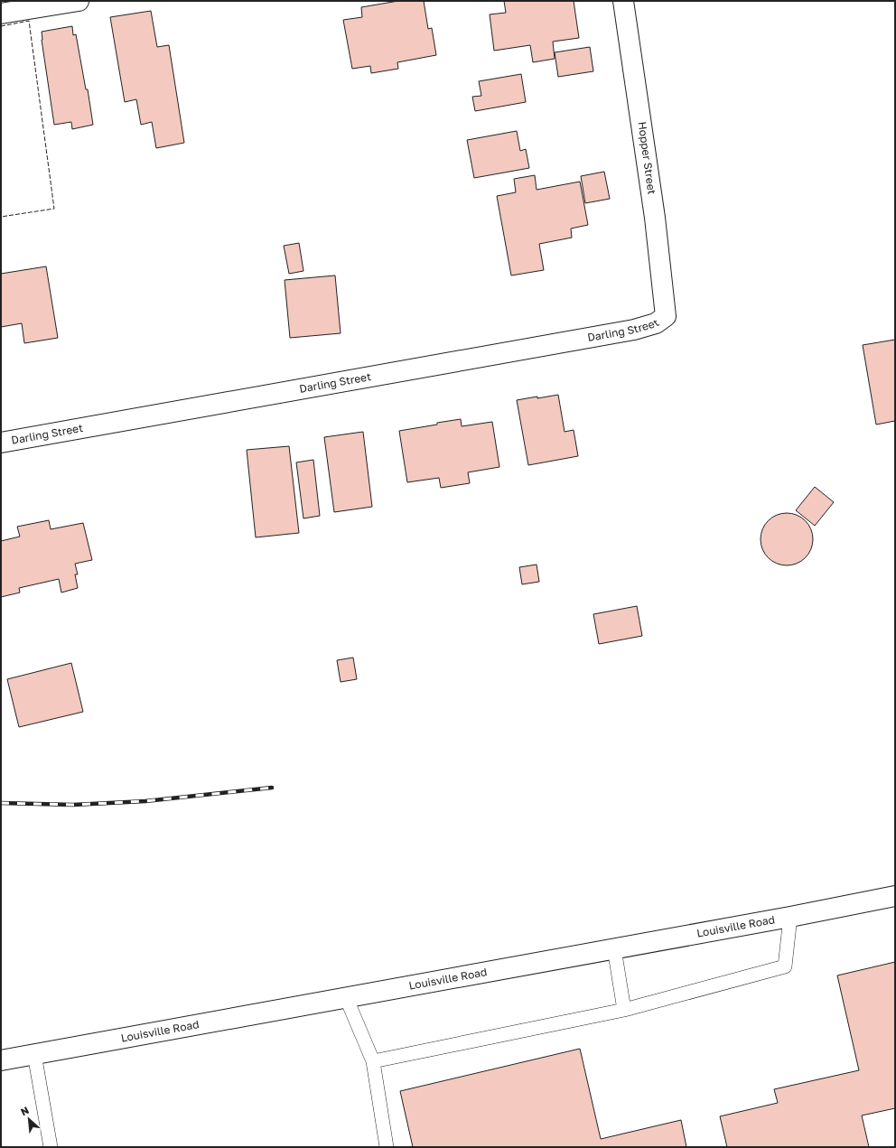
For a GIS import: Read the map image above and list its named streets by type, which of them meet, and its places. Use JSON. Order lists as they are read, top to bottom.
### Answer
{
  "streets": {
    "street": ["Hopper Street", "Darling Street", "Louisville Road"]
  },
  "crossings": [
    ["Hopper Street", "Darling Street"]
  ],
  "north": "top left"
}
